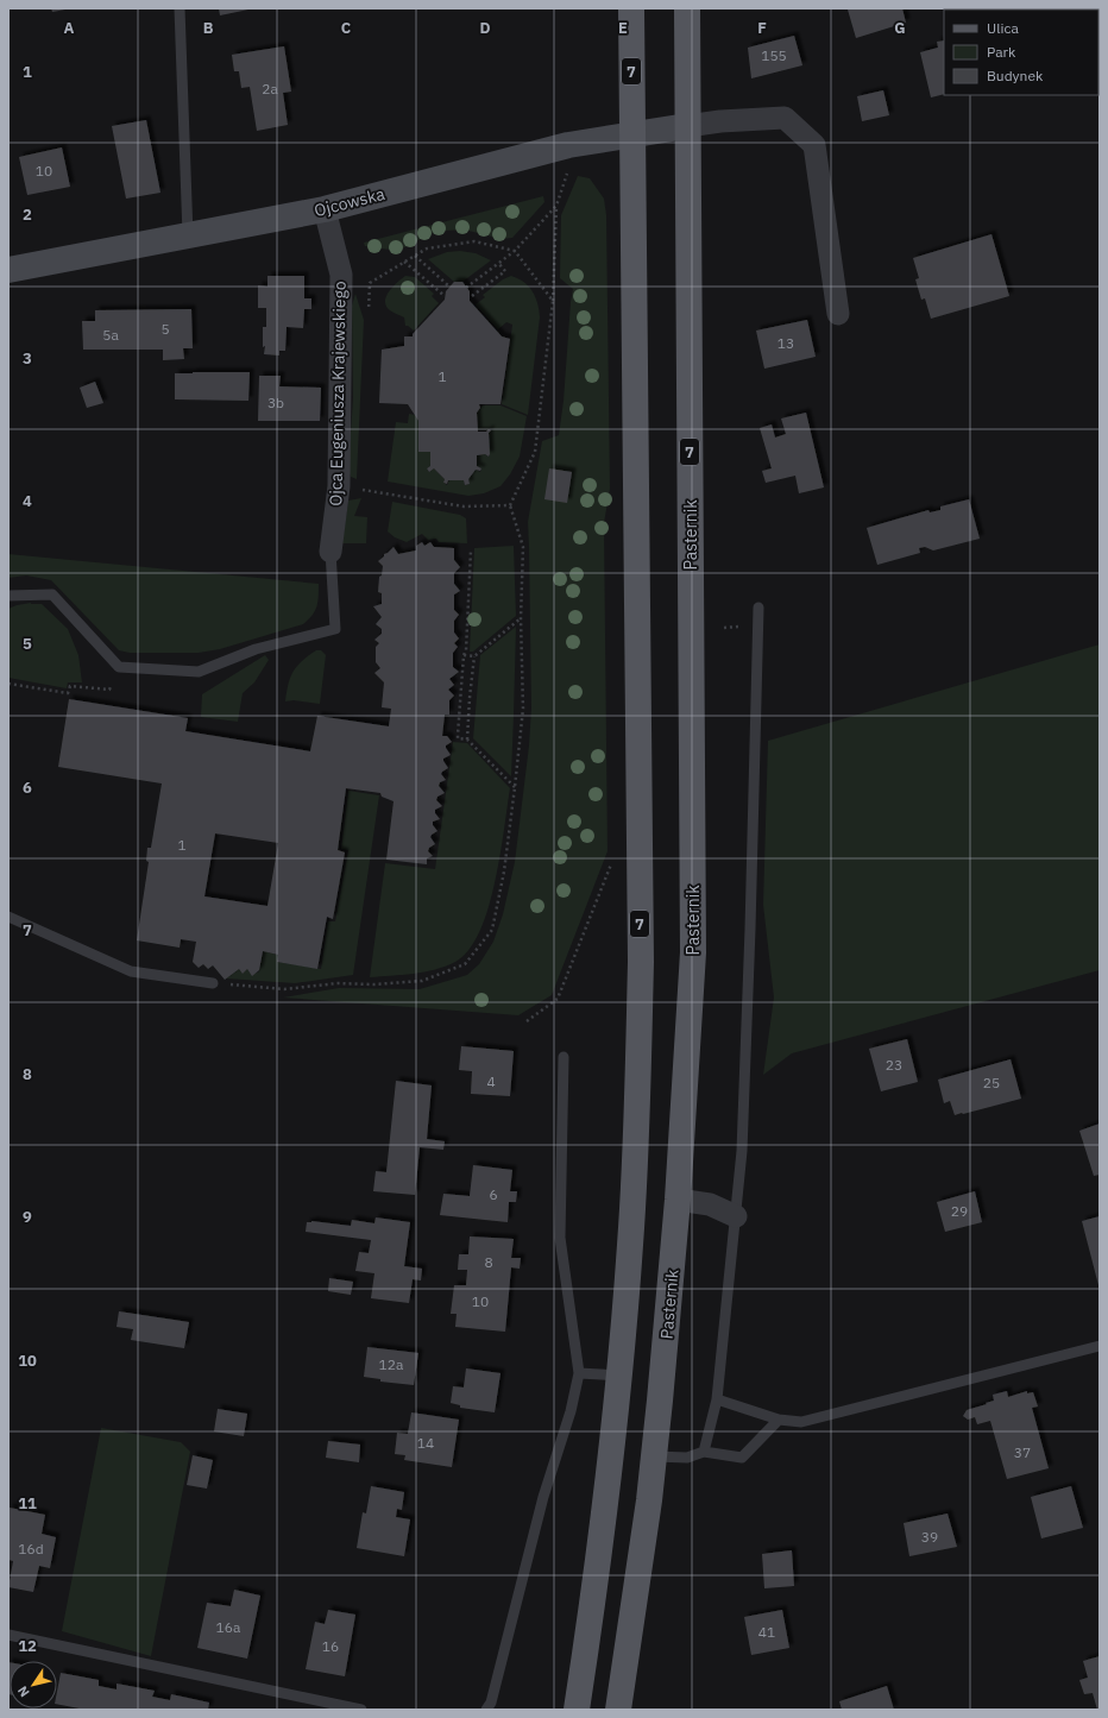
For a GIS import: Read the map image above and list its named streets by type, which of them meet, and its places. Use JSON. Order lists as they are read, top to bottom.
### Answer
{
  "streets": {
    "main road": ["7", "Pasternik"],
    "street": ["Ojcowska", "Ojca Eugeniusza Krajewskiego"]
  },
  "crossings": [
    ["7", "Ojcowska"],
    ["7", "Pasternik"],
    ["Ojcowska", "Ojca Eugeniusza Krajewskiego"],
    ["Ojcowska", "Pasternik"]
  ],
  "house_numbers": [
    "155",
    "2a",
    "10",
    "5",
    "5a",
    "13",
    "1",
    "3b",
    "1",
    "23",
    "4",
    "25",
    "6",
    "29",
    "8",
    "10",
    "12a",
    "14",
    "37",
    "39",
    "16d",
    "16a",
    "41",
    "16"
  ],
  "legend": ["Ulica", "Park", "Budynek"],
  "north": "bottom left",
  "grid": {
    "columns": [
      "A",
      "B",
      "C",
      "D",
      "E",
      "F",
      "G"
    ],
    "rows": [
      "1",
      "2",
      "3",
      "4",
      "5",
      "6",
      "7",
      "8",
      "9",
      "10",
      "11",
      "12"
    ]
  }
}
